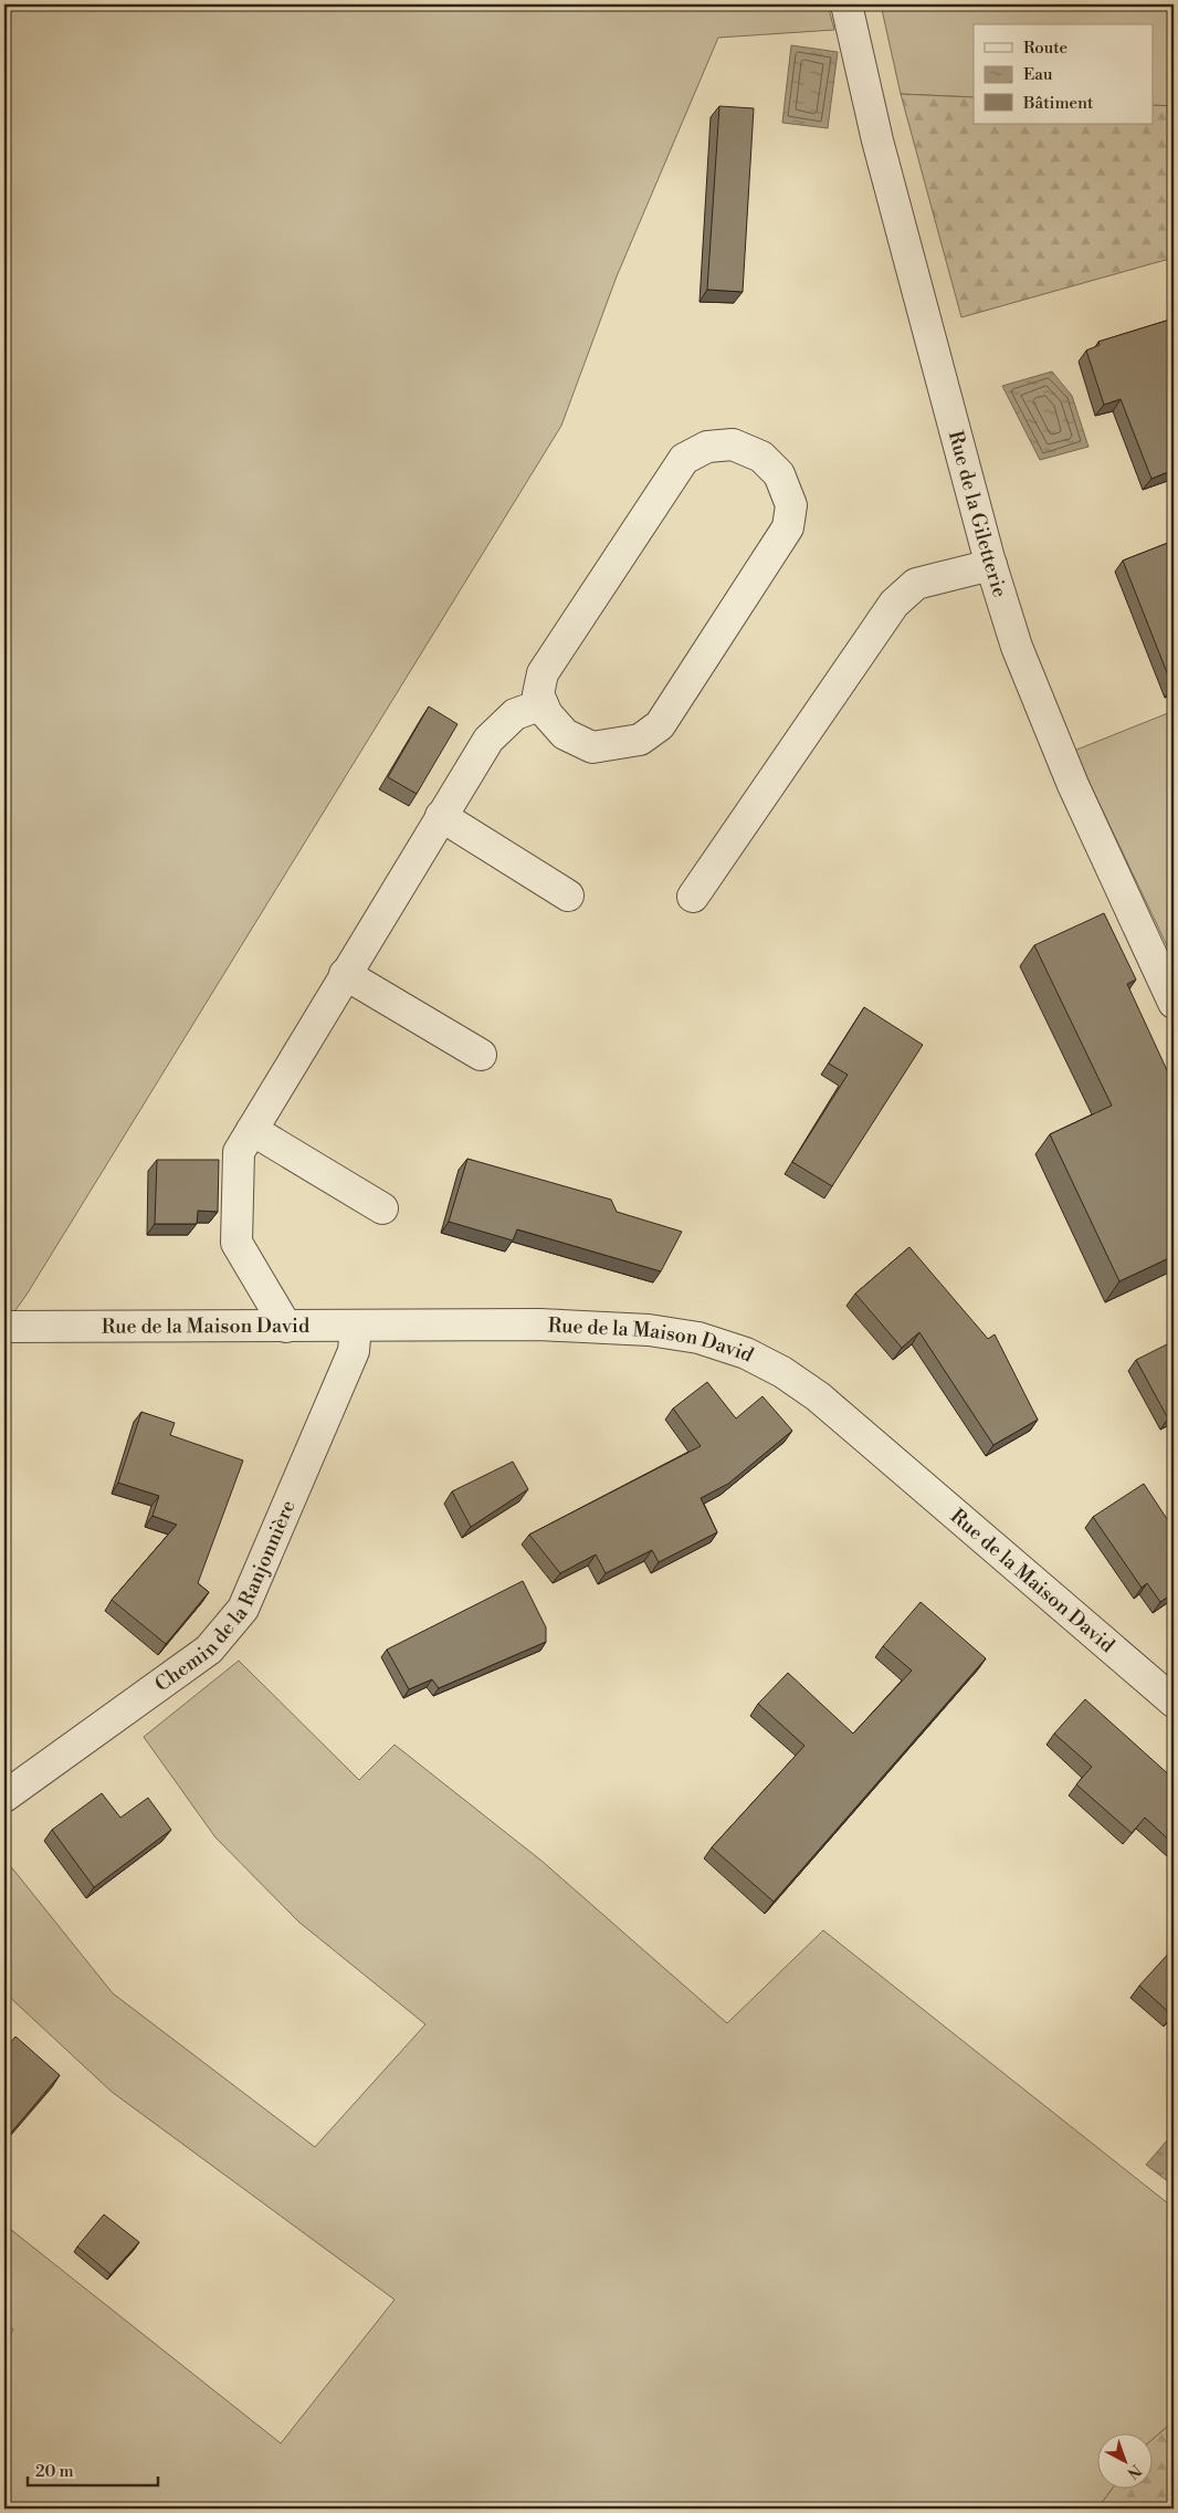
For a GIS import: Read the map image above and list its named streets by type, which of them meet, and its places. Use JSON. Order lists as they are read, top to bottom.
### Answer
{
  "streets": {
    "street": ["Rue de la Giletterie", "Rue de la Maison David", "Chemin de la Ranjonnière"]
  },
  "crossings": [
    ["Rue de la Maison David", "Chemin de la Ranjonnière"]
  ],
  "legend": ["Route", "Eau", "Bâtiment"],
  "scale_bar": "20 m",
  "north": "bottom right"
}
